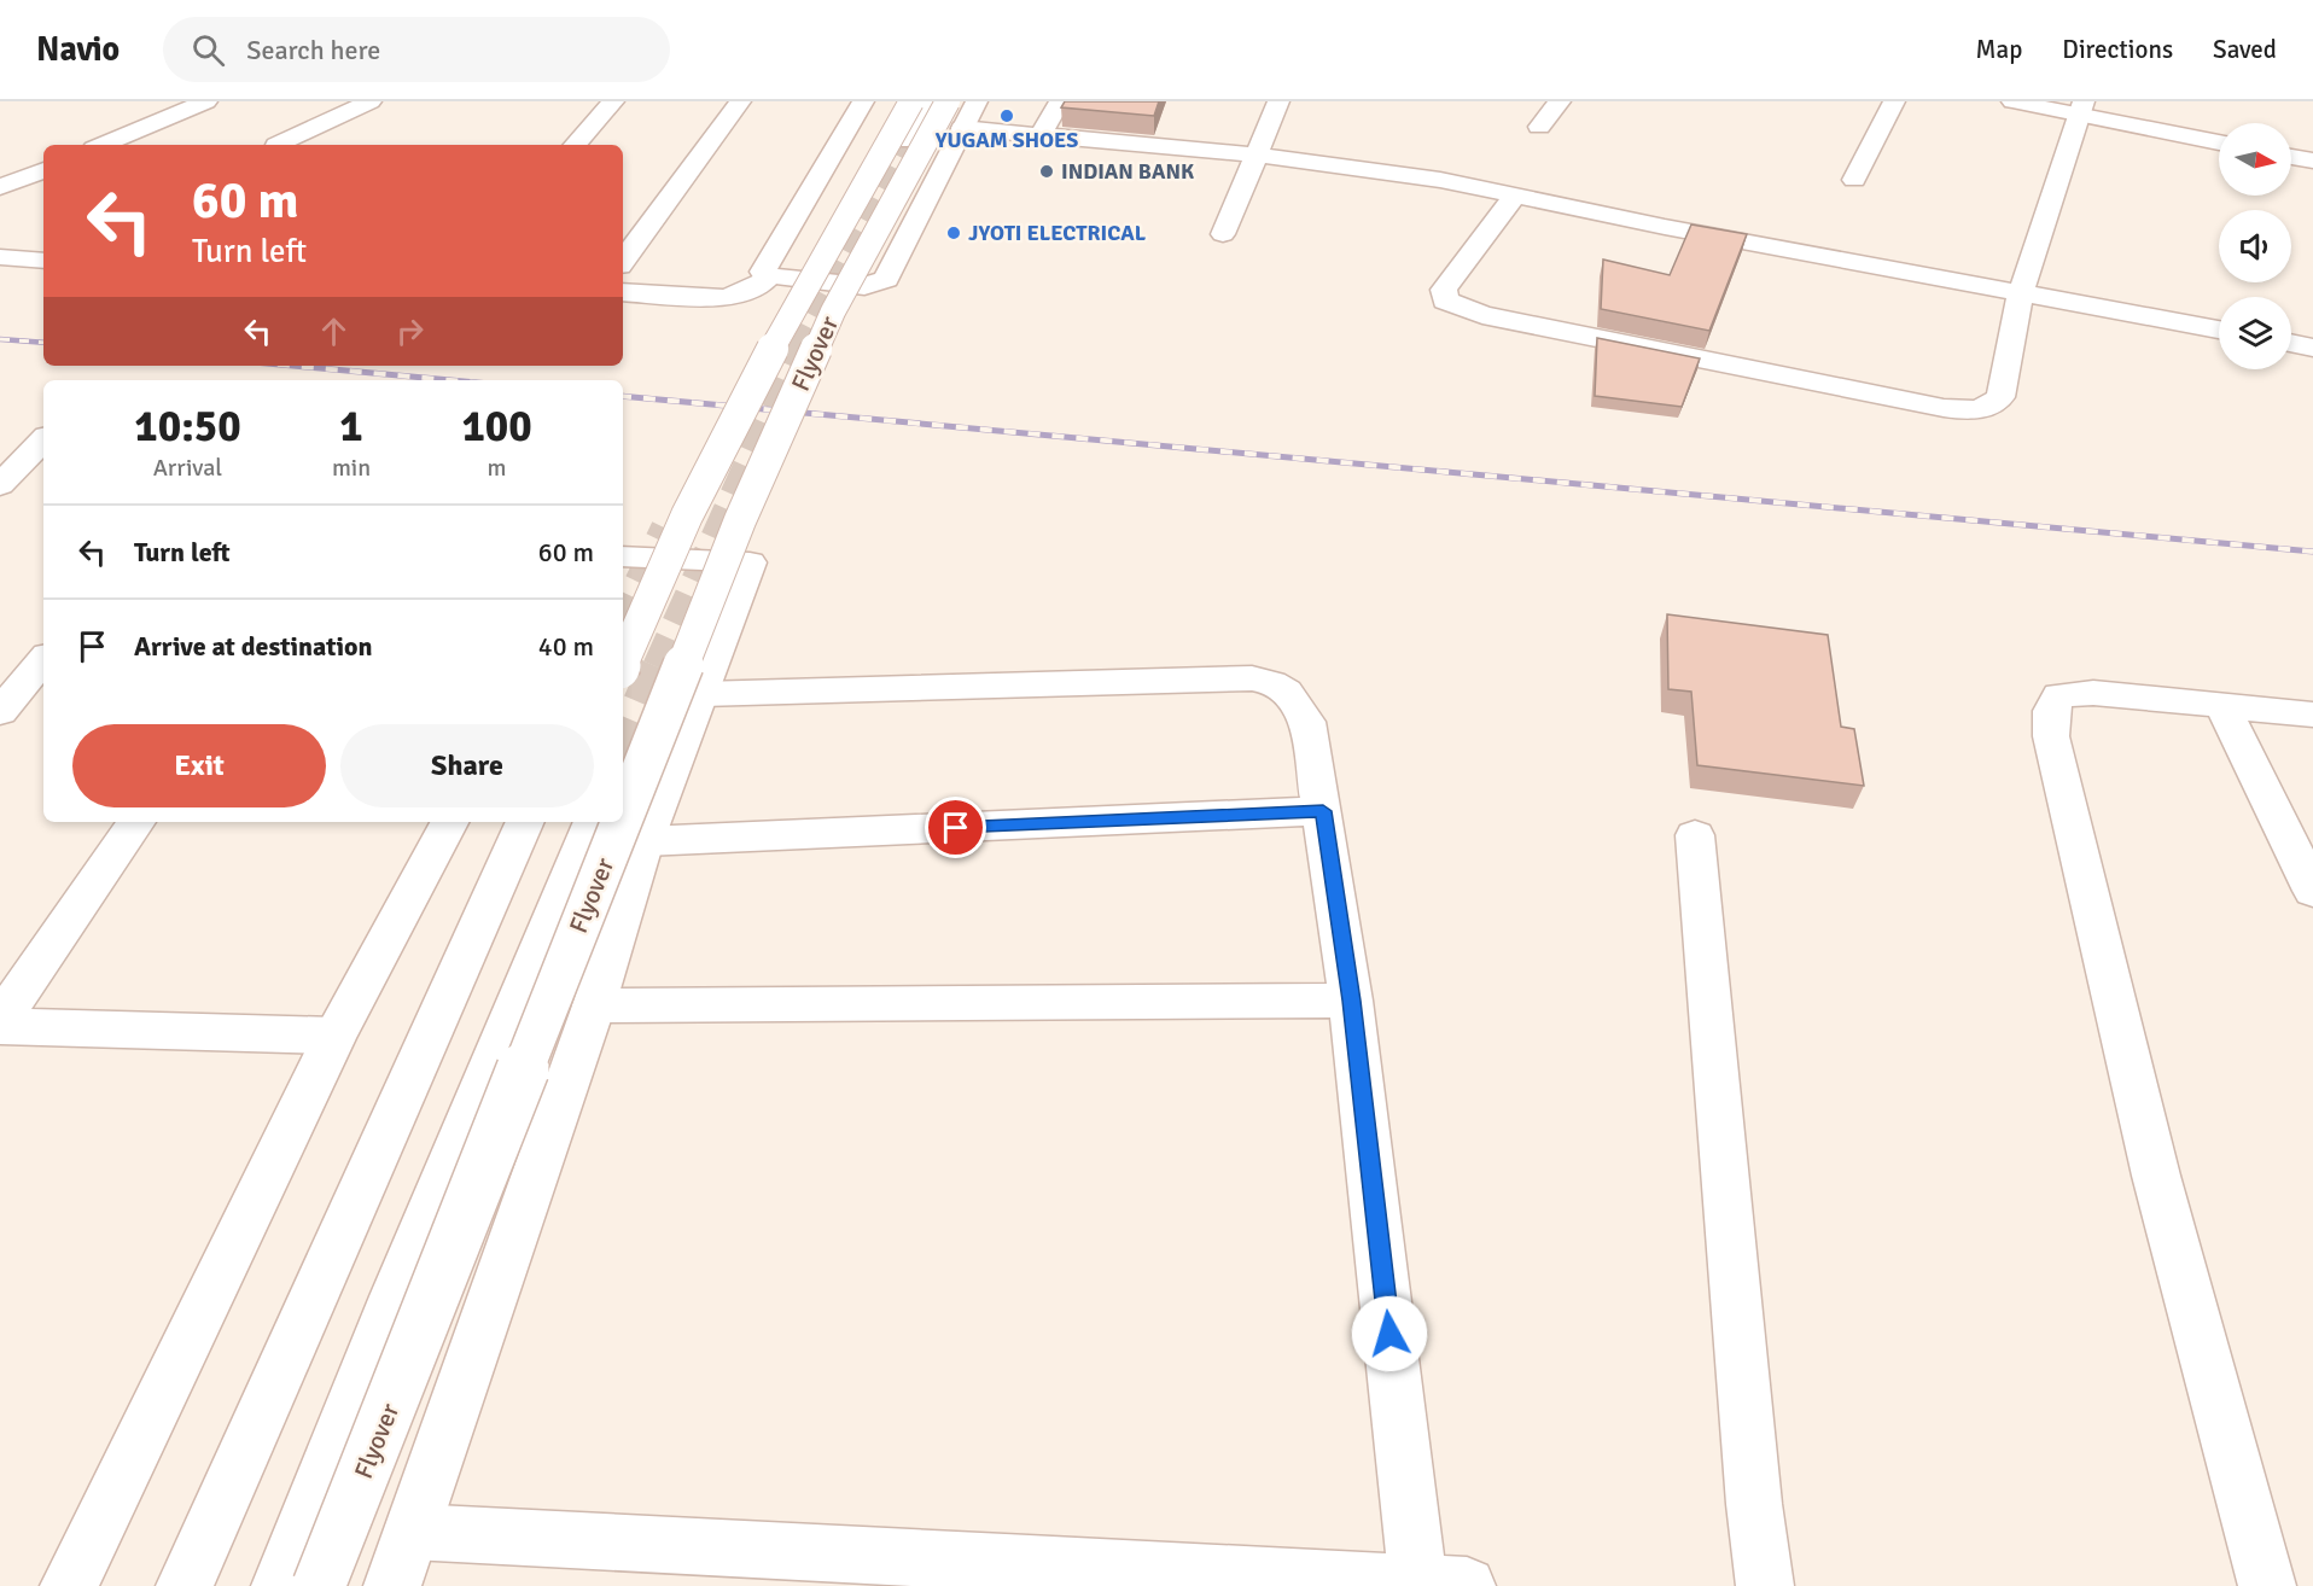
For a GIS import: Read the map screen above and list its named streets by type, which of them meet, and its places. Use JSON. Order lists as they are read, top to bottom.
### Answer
{
  "streets": {
    "street": ["Flyover"]
  },
  "places": ["YUGAM SHOES", "INDIAN BANK", "JYOTI ELECTRICAL"],
  "north": "right",
  "page": {
    "header": "Navio",
    "search": "Search here",
    "nav": ["Map", "Directions", "Saved"],
    "turn": ["60 m", "Turn left"],
    "eta": [
      "10:50",
      "Arrival",
      "1",
      "min",
      "100",
      "m"
    ],
    "list": [
      {
        "name": "Turn left",
        "value": "60 m"
      },
      {
        "name": "Arrive at destination",
        "value": "40 m"
      }
    ],
    "buttons": ["Exit", "Share"]
  }
}
